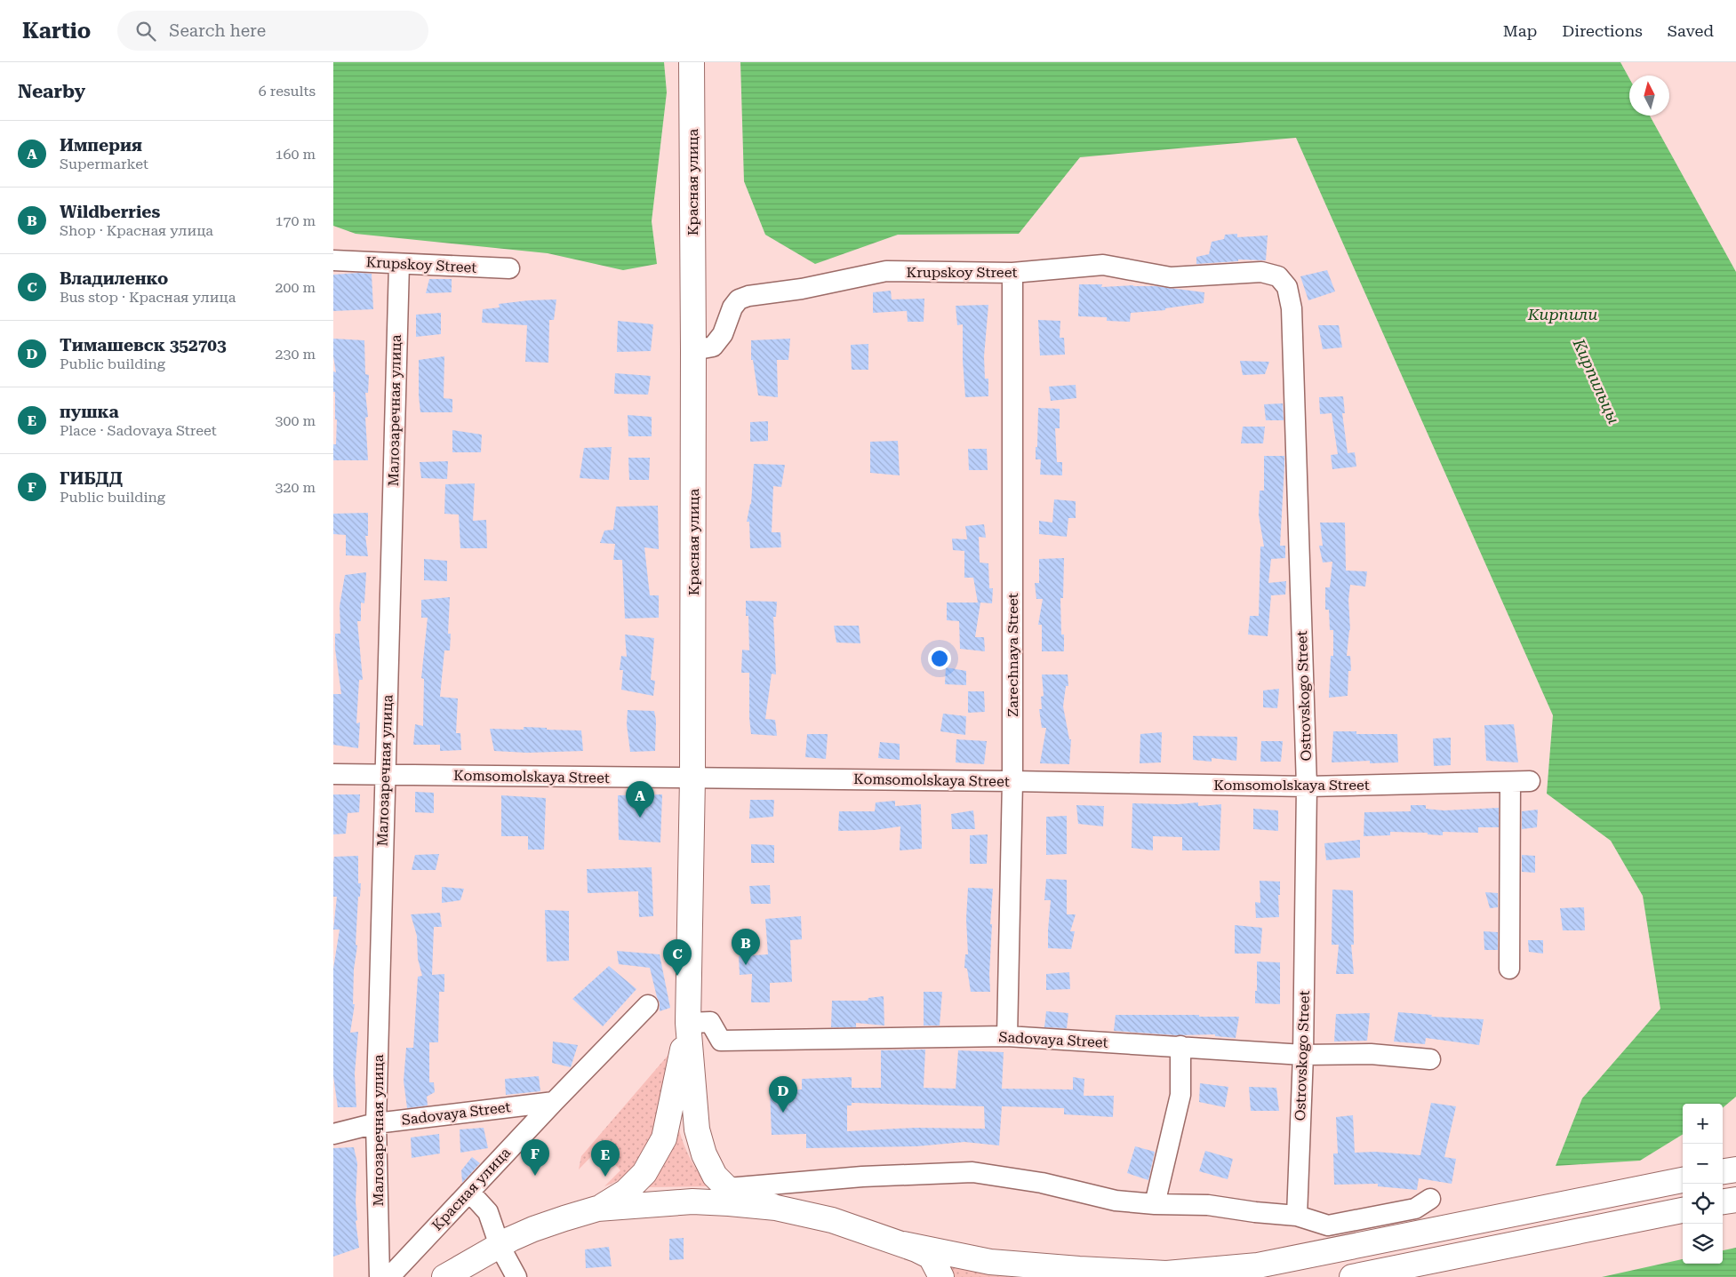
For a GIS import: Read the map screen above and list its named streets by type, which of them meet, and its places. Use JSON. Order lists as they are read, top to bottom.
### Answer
{
  "streets": {
    "main road": ["Красная улица"],
    "street": [
      "Krupskoy Street",
      "Малозаречная улица",
      "Zarechnaya Street",
      "Ostrovskogo Street",
      "Komsomolskaya Street",
      "Sadovaya Street"
    ]
  },
  "crossings": [
    ["Красная улица", "Krupskoy Street"],
    ["Красная улица", "Komsomolskaya Street"],
    ["Красная улица", "Sadovaya Street"],
    ["Krupskoy Street", "Малозаречная улица"],
    ["Krupskoy Street", "Zarechnaya Street"],
    ["Krupskoy Street", "Ostrovskogo Street"],
    ["Малозаречная улица", "Komsomolskaya Street"],
    ["Малозаречная улица", "Sadovaya Street"],
    ["Zarechnaya Street", "Komsomolskaya Street"],
    ["Zarechnaya Street", "Sadovaya Street"],
    ["Ostrovskogo Street", "Komsomolskaya Street"],
    ["Ostrovskogo Street", "Sadovaya Street"]
  ],
  "water": ["Кирпили", "Кирпильцы"],
  "north": "top",
  "page": {
    "header": "Kartio",
    "search": "Search here",
    "nav": ["Map", "Directions", "Saved"],
    "heading": ["Nearby", "6 results"],
    "list": [
      {
        "mark": "A",
        "name": "Империя",
        "note": "Supermarket",
        "value": "160 m"
      },
      {
        "mark": "B",
        "name": "Wildberries",
        "note": "Shop · Красная улица",
        "value": "170 m"
      },
      {
        "mark": "C",
        "name": "Владиленко",
        "note": "Bus stop · Красная улица",
        "value": "200 m"
      },
      {
        "mark": "D",
        "name": "Тимашевск 352703",
        "note": "Public building",
        "value": "230 m"
      },
      {
        "mark": "E",
        "name": "пушка",
        "note": "Place · Sadovaya Street",
        "value": "300 m"
      },
      {
        "mark": "F",
        "name": "ГИБДД",
        "note": "Public building",
        "value": "320 m"
      }
    ],
    "pins": [
      "A",
      "B",
      "C",
      "D",
      "F",
      "E"
    ],
    "map_buttons": ["+", "−"]
  }
}
